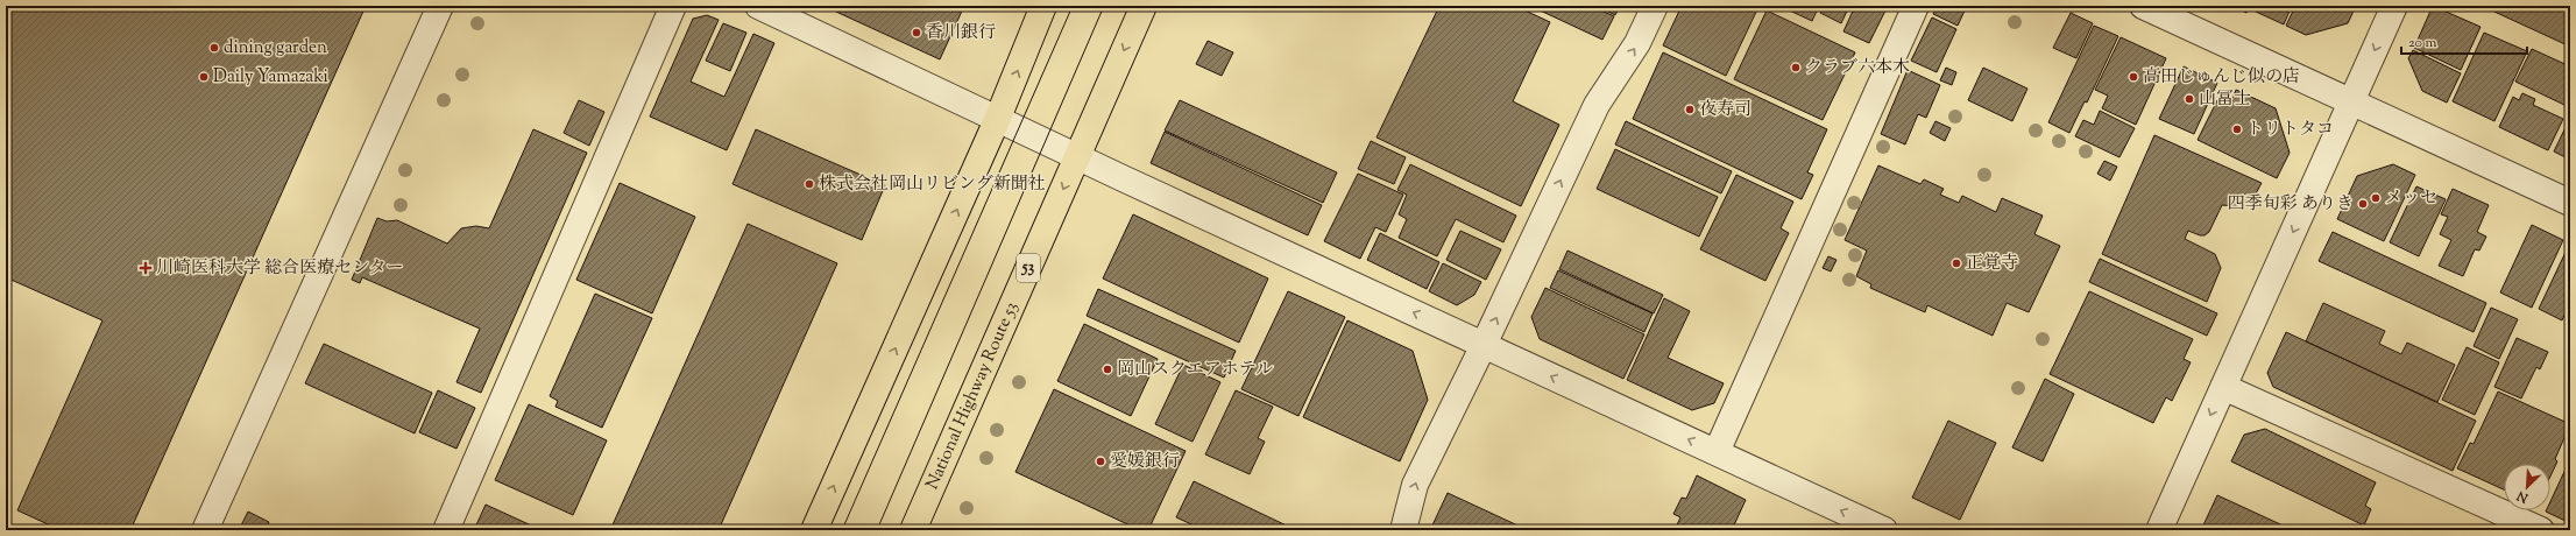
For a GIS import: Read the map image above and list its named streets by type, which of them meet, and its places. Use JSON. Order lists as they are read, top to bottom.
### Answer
{
  "streets": {
    "highway": ["53", "National Highway Route 53"]
  },
  "places": {
    "other": [
      "香川銀行",
      "dining garden",
      "クラブ六本木",
      "Daily Yamazaki",
      "高田じゅんじ似の店",
      "山冨士",
      "夜寿司",
      "トリトタコ",
      "株式会社岡山リビング新聞社",
      "メッセ",
      "四季旬彩 ありき",
      "正覚寺",
      "岡山スクエアホテル",
      "愛媛銀行"
    ],
    "health": ["川崎医科大学 総合医療センター"]
  },
  "scale_bar": "20 m",
  "north": "bottom left"
}
